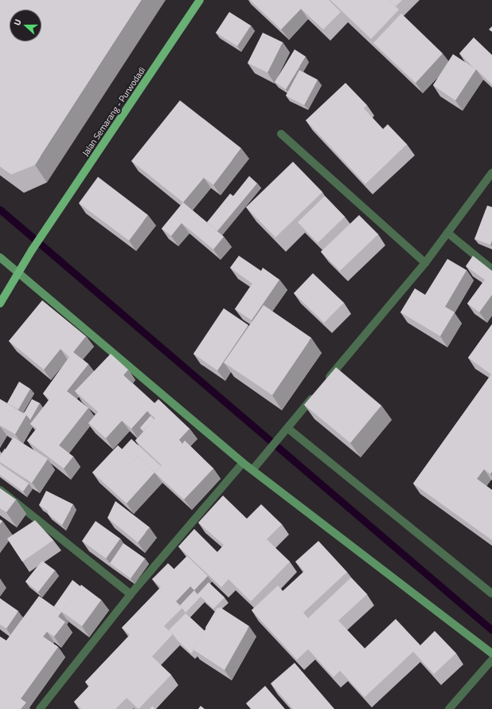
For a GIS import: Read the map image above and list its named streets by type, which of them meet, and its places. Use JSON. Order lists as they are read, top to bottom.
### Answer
{
  "streets": {
    "main road": ["Jalan Semarang - Purwodadi"]
  },
  "north": "left"
}
